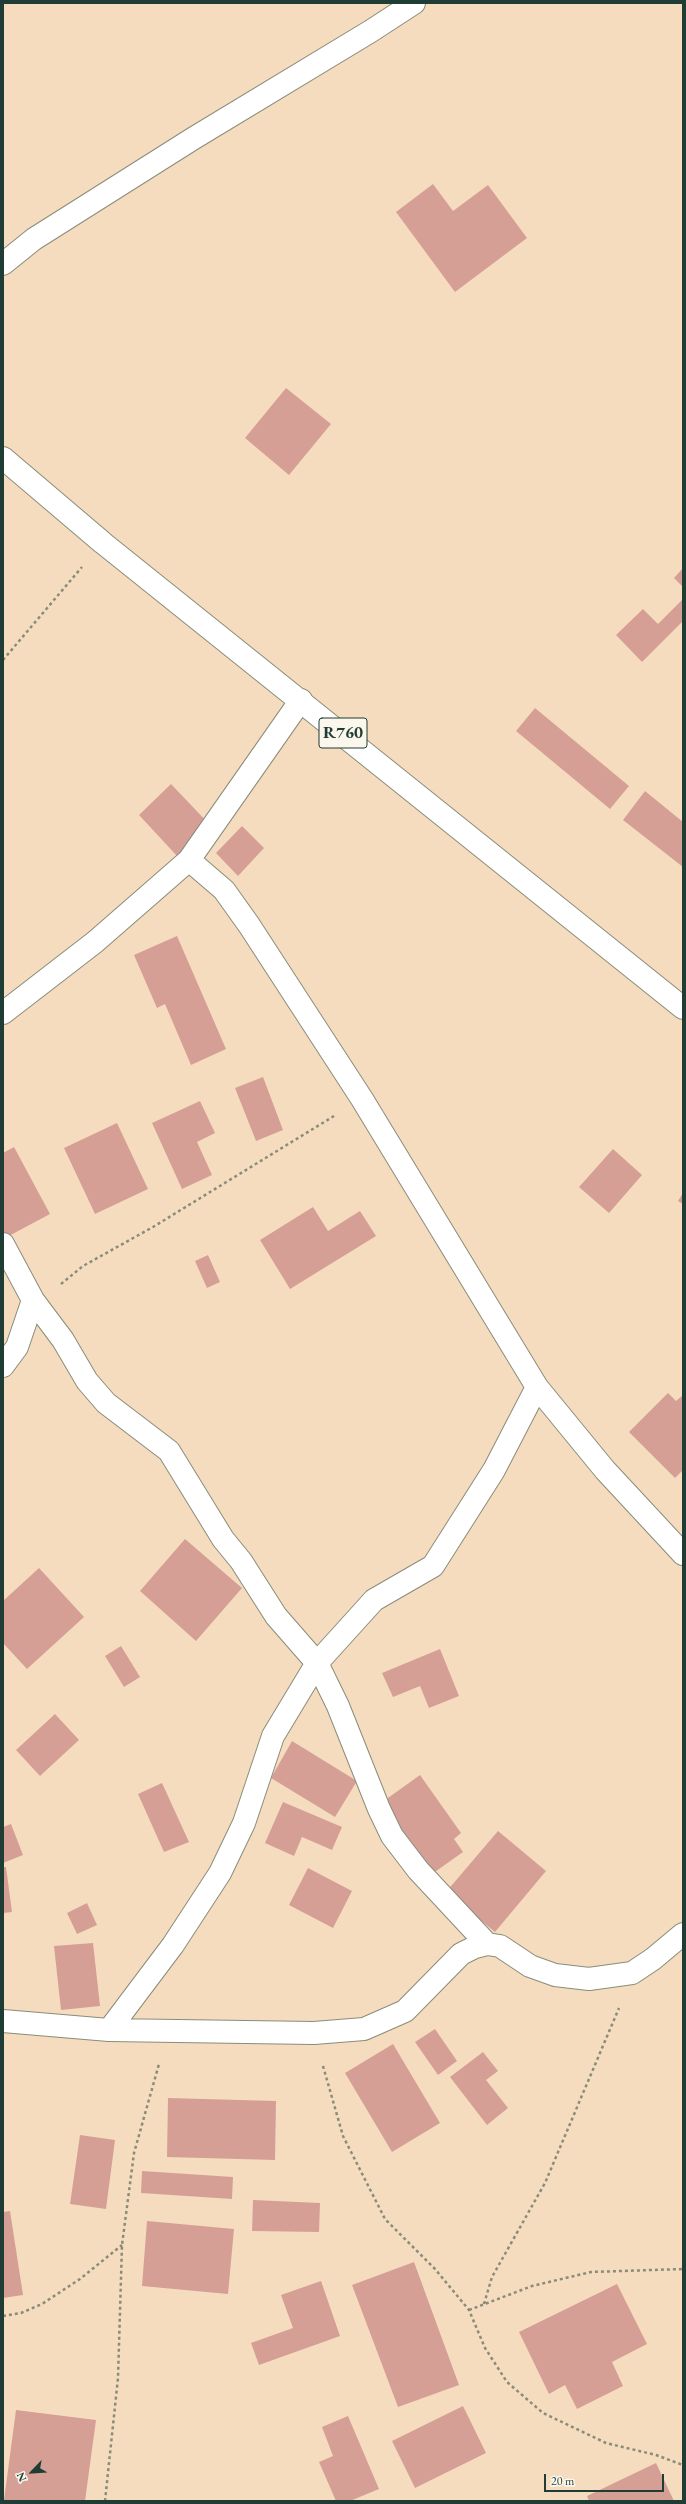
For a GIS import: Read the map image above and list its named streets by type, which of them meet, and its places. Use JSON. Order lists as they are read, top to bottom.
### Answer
{
  "streets": {
    "street": ["R760"]
  },
  "scale_bar": "20 m",
  "north": "bottom left"
}
